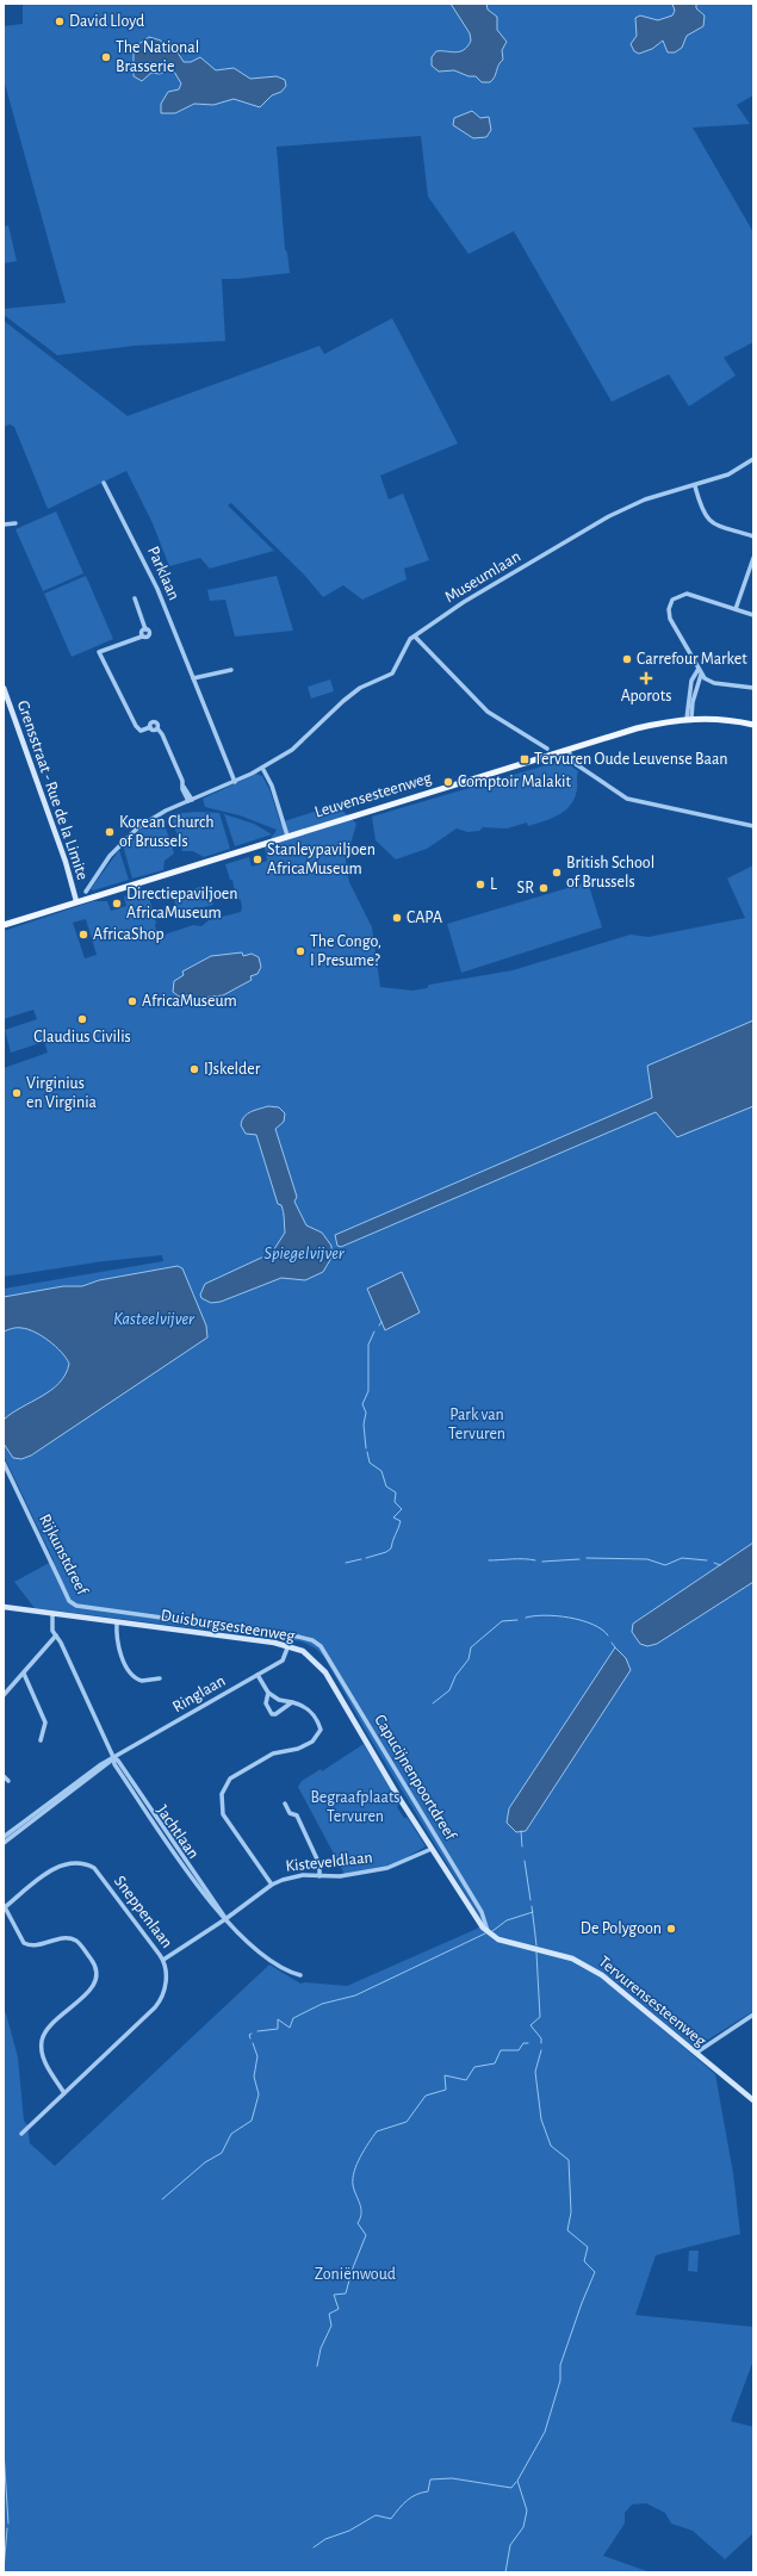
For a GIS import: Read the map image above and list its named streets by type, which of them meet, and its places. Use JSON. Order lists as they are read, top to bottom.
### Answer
{
  "streets": {
    "main road": ["Leuvensesteenweg"],
    "street": [
      "Parklaan",
      "Museumlaan",
      "Grensstraat - Rue de la Limite",
      "Rijkunstdreef",
      "Duisburgsesteenweg",
      "Ringlaan",
      "Capucijnenpoortdreef",
      "Jachtlaan",
      "Kisteveldlaan",
      "Sneppenlaan",
      "Tervurensesteenweg"
    ]
  },
  "crossings": [
    ["Parklaan", "Museumlaan"],
    ["Grensstraat - Rue de la Limite", "Leuvensesteenweg"],
    ["Rijkunstdreef", "Capucijnenpoortdreef"],
    ["Duisburgsesteenweg", "Ringlaan"],
    ["Duisburgsesteenweg", "Capucijnenpoortdreef"],
    ["Duisburgsesteenweg", "Jachtlaan"],
    ["Duisburgsesteenweg", "Kisteveldlaan"],
    ["Duisburgsesteenweg", "Tervurensesteenweg"],
    ["Ringlaan", "Jachtlaan"],
    ["Jachtlaan", "Kisteveldlaan"],
    ["Kisteveldlaan", "Sneppenlaan"]
  ],
  "water": ["Spiegelvijver", "Kasteelvijver"],
  "parks": ["Park van Tervuren", "Begraafplaats Tervuren", "Zoniënwoud"],
  "places": {
    "other": [
      "David Lloyd",
      "The National Brasserie",
      "Carrefour Market",
      "Comptoir Malakit",
      "Korean Church of Brussels",
      "Stanleypaviljoen AfricaMuseum",
      "British School of Brussels",
      "L",
      "SR",
      "Directiepaviljoen AfricaMuseum",
      "CAPA",
      "AfricaShop",
      "The Congo, I Presume?",
      "AfricaMuseum",
      "Claudius Civilis",
      "IJskelder",
      "Virginius en Virginia",
      "De Polygoon"
    ],
    "health": ["Aporots"],
    "transit": ["Tervuren Oude Leuvense Baan"]
  }
}
